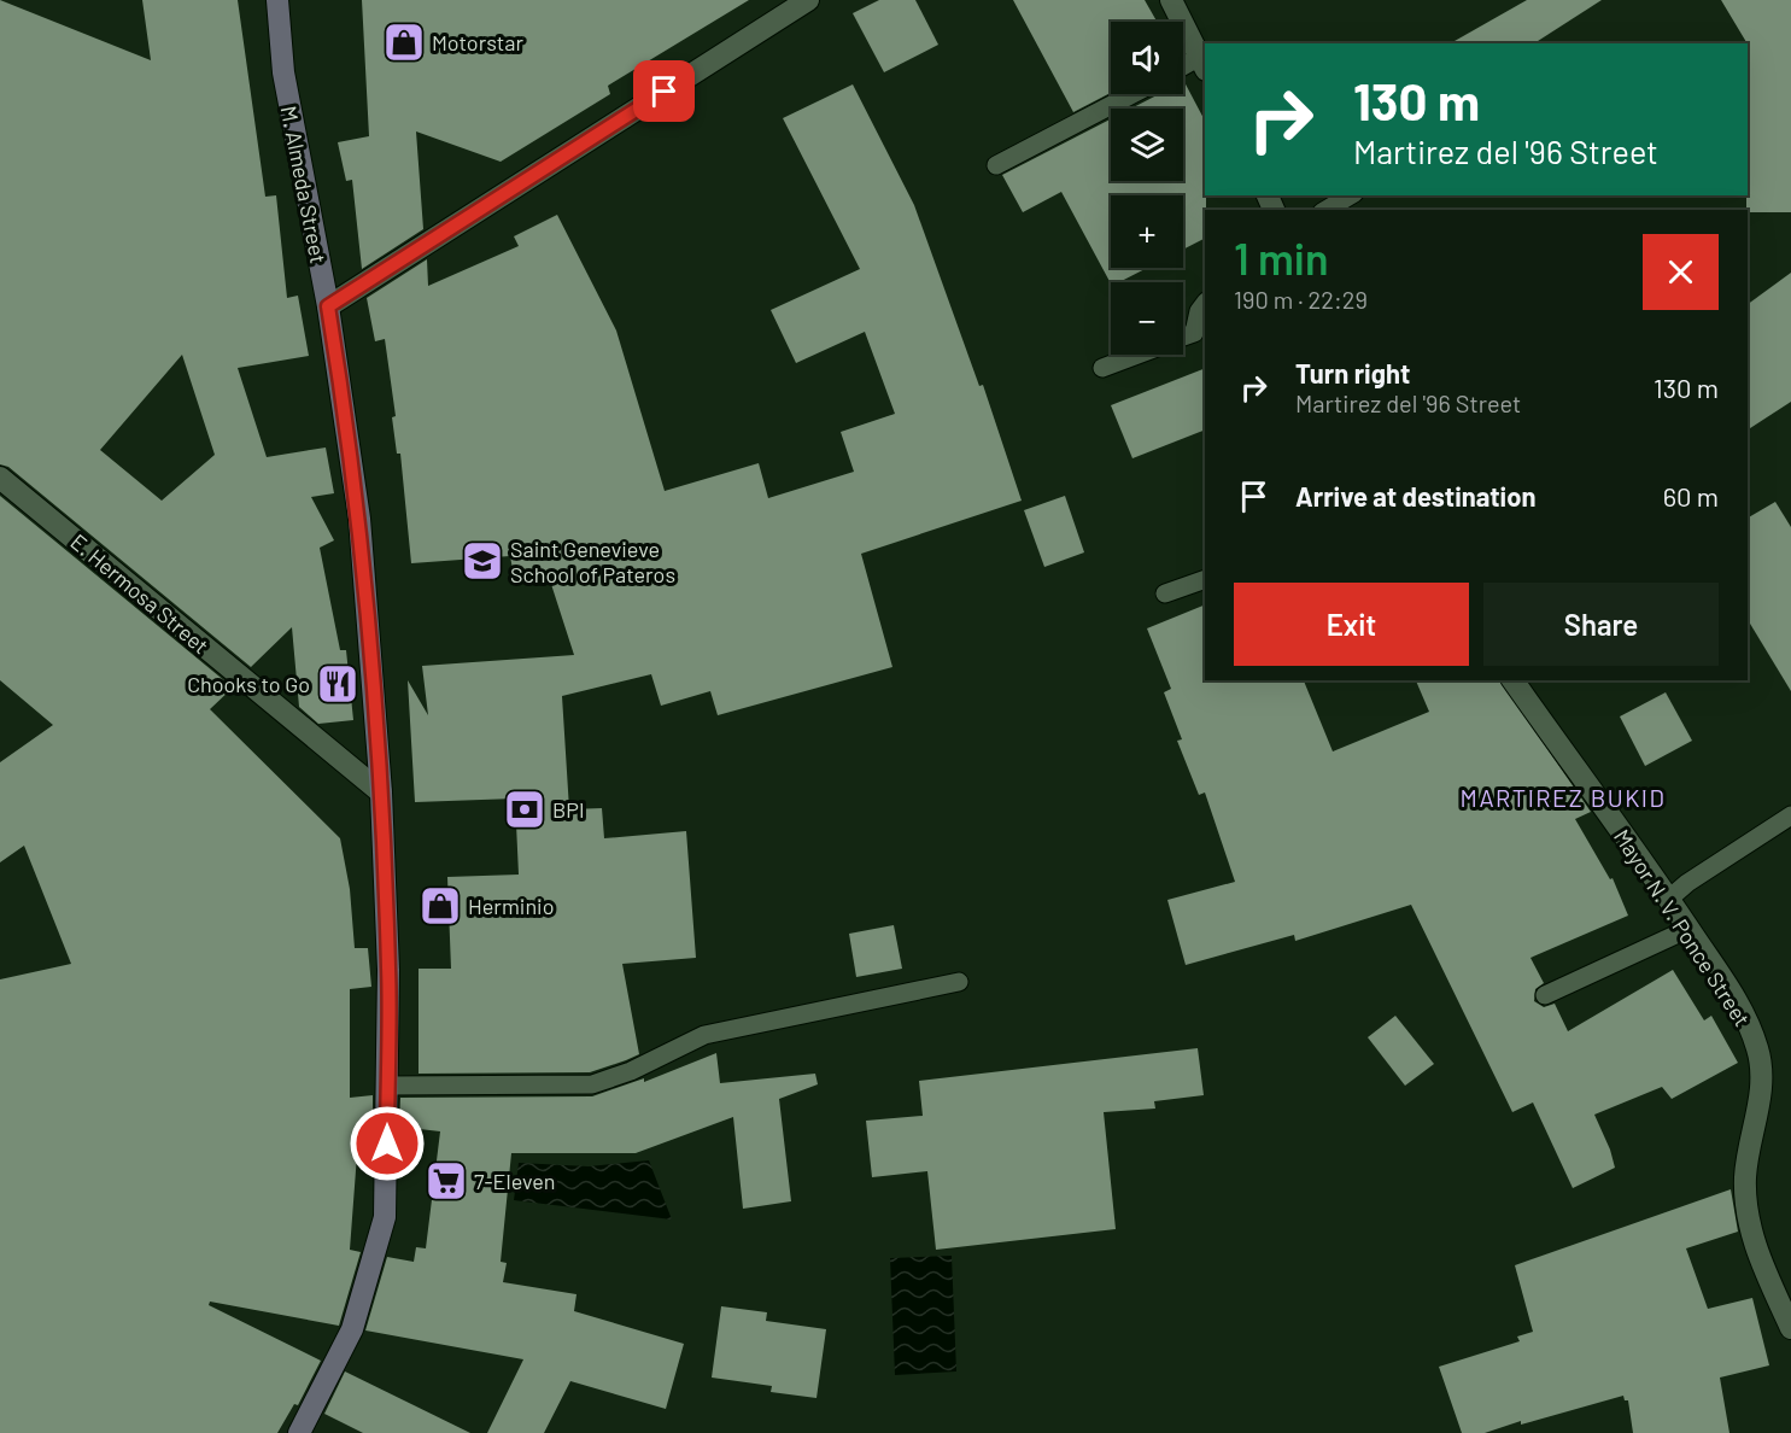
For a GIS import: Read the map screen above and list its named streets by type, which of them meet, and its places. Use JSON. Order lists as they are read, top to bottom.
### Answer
{
  "streets": {
    "main road": ["M. Almeda Street"],
    "street": ["E. Hermosa Street", "Mayor N. V. Ponce Street"]
  },
  "crossings": [
    ["M. Almeda Street", "E. Hermosa Street"]
  ],
  "districts": ["MARTIREZ BUKID"],
  "places": {
    "shop": ["Motorstar", "Herminio"],
    "school or university": ["Saint Genevieve School of Pateros"],
    "restaurant": ["Chooks to Go"],
    "bank": ["BPI"],
    "supermarket": ["7-Eleven"]
  },
  "page": {
    "map_buttons": ["+", "−"],
    "turn": ["130 m", "Martirez del '96 Street"],
    "heading": ["1 min", "190 m · 22:29"],
    "list": [
      {
        "name": "Turn right",
        "note": "Martirez del '96 Street",
        "value": "130 m"
      },
      {
        "name": "Arrive at destination",
        "value": "60 m"
      }
    ],
    "buttons": ["Exit", "Share"]
  }
}
